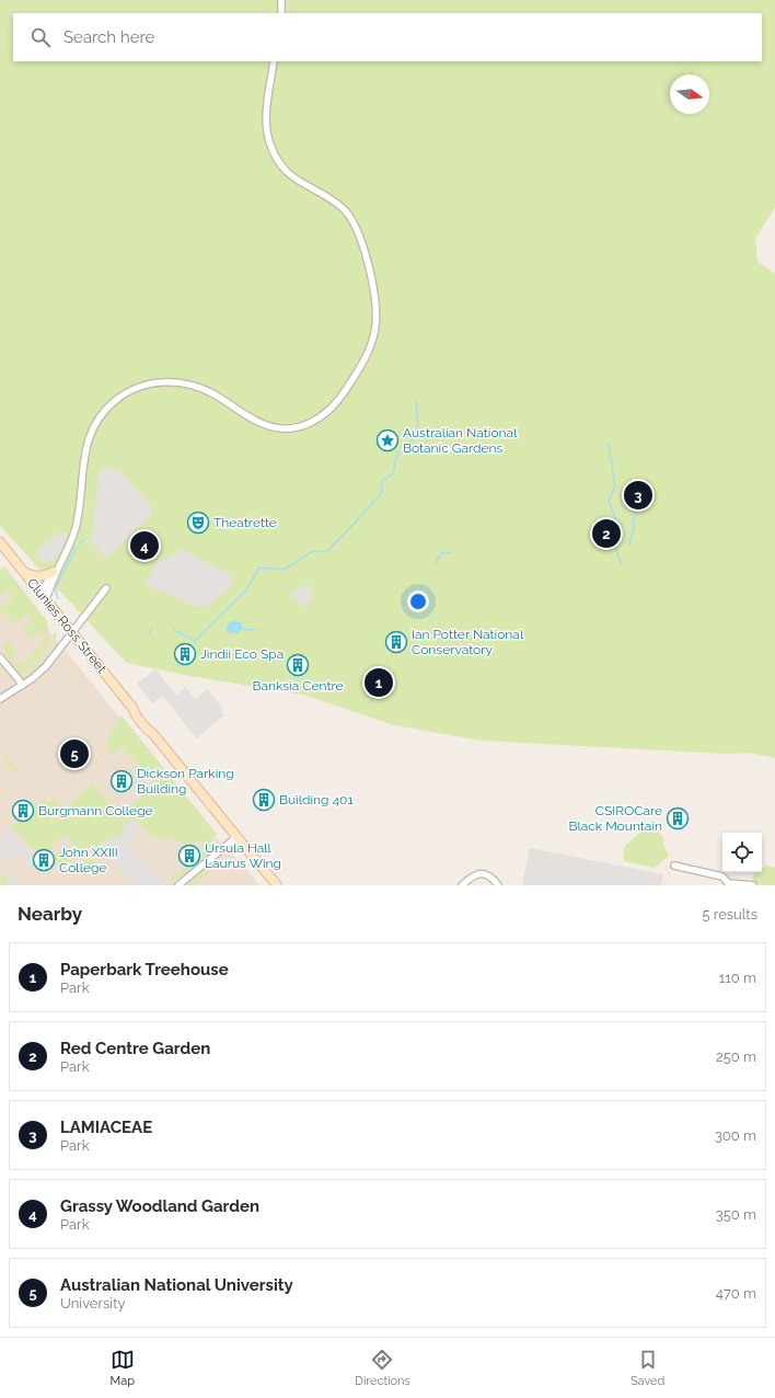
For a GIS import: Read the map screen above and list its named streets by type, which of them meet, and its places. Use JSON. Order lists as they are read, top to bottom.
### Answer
{
  "streets": {
    "street": ["Clunies Ross Street"]
  },
  "places": {
    "place": ["Australian National Botanic Gardens"],
    "theatre": ["Theatrette"],
    "building": [
      "Ian Potter National Conservatory",
      "Jindii Eco Spa",
      "Banksia Centre",
      "Dickson Parking Building",
      "Building 401",
      "Burgmann College",
      "CSIROCare Black Mountain",
      "Ursula Hall Laurus Wing",
      "John XXIII College"
    ]
  },
  "north": "right",
  "page": {
    "search": "Search here",
    "pins": [
      "3",
      "2",
      "4",
      "1",
      "5"
    ],
    "heading": ["Nearby", "5 results"],
    "list": [
      {
        "mark": "1",
        "name": "Paperbark Treehouse",
        "note": "Park",
        "value": "110 m"
      },
      {
        "mark": "2",
        "name": "Red Centre Garden",
        "note": "Park",
        "value": "250 m"
      },
      {
        "mark": "3",
        "name": "LAMIACEAE",
        "note": "Park",
        "value": "300 m"
      },
      {
        "mark": "4",
        "name": "Grassy Woodland Garden",
        "note": "Park",
        "value": "350 m"
      },
      {
        "mark": "5",
        "name": "Australian National University",
        "note": "University",
        "value": "470 m"
      }
    ],
    "nav": ["Map", "Directions", "Saved"]
  }
}
